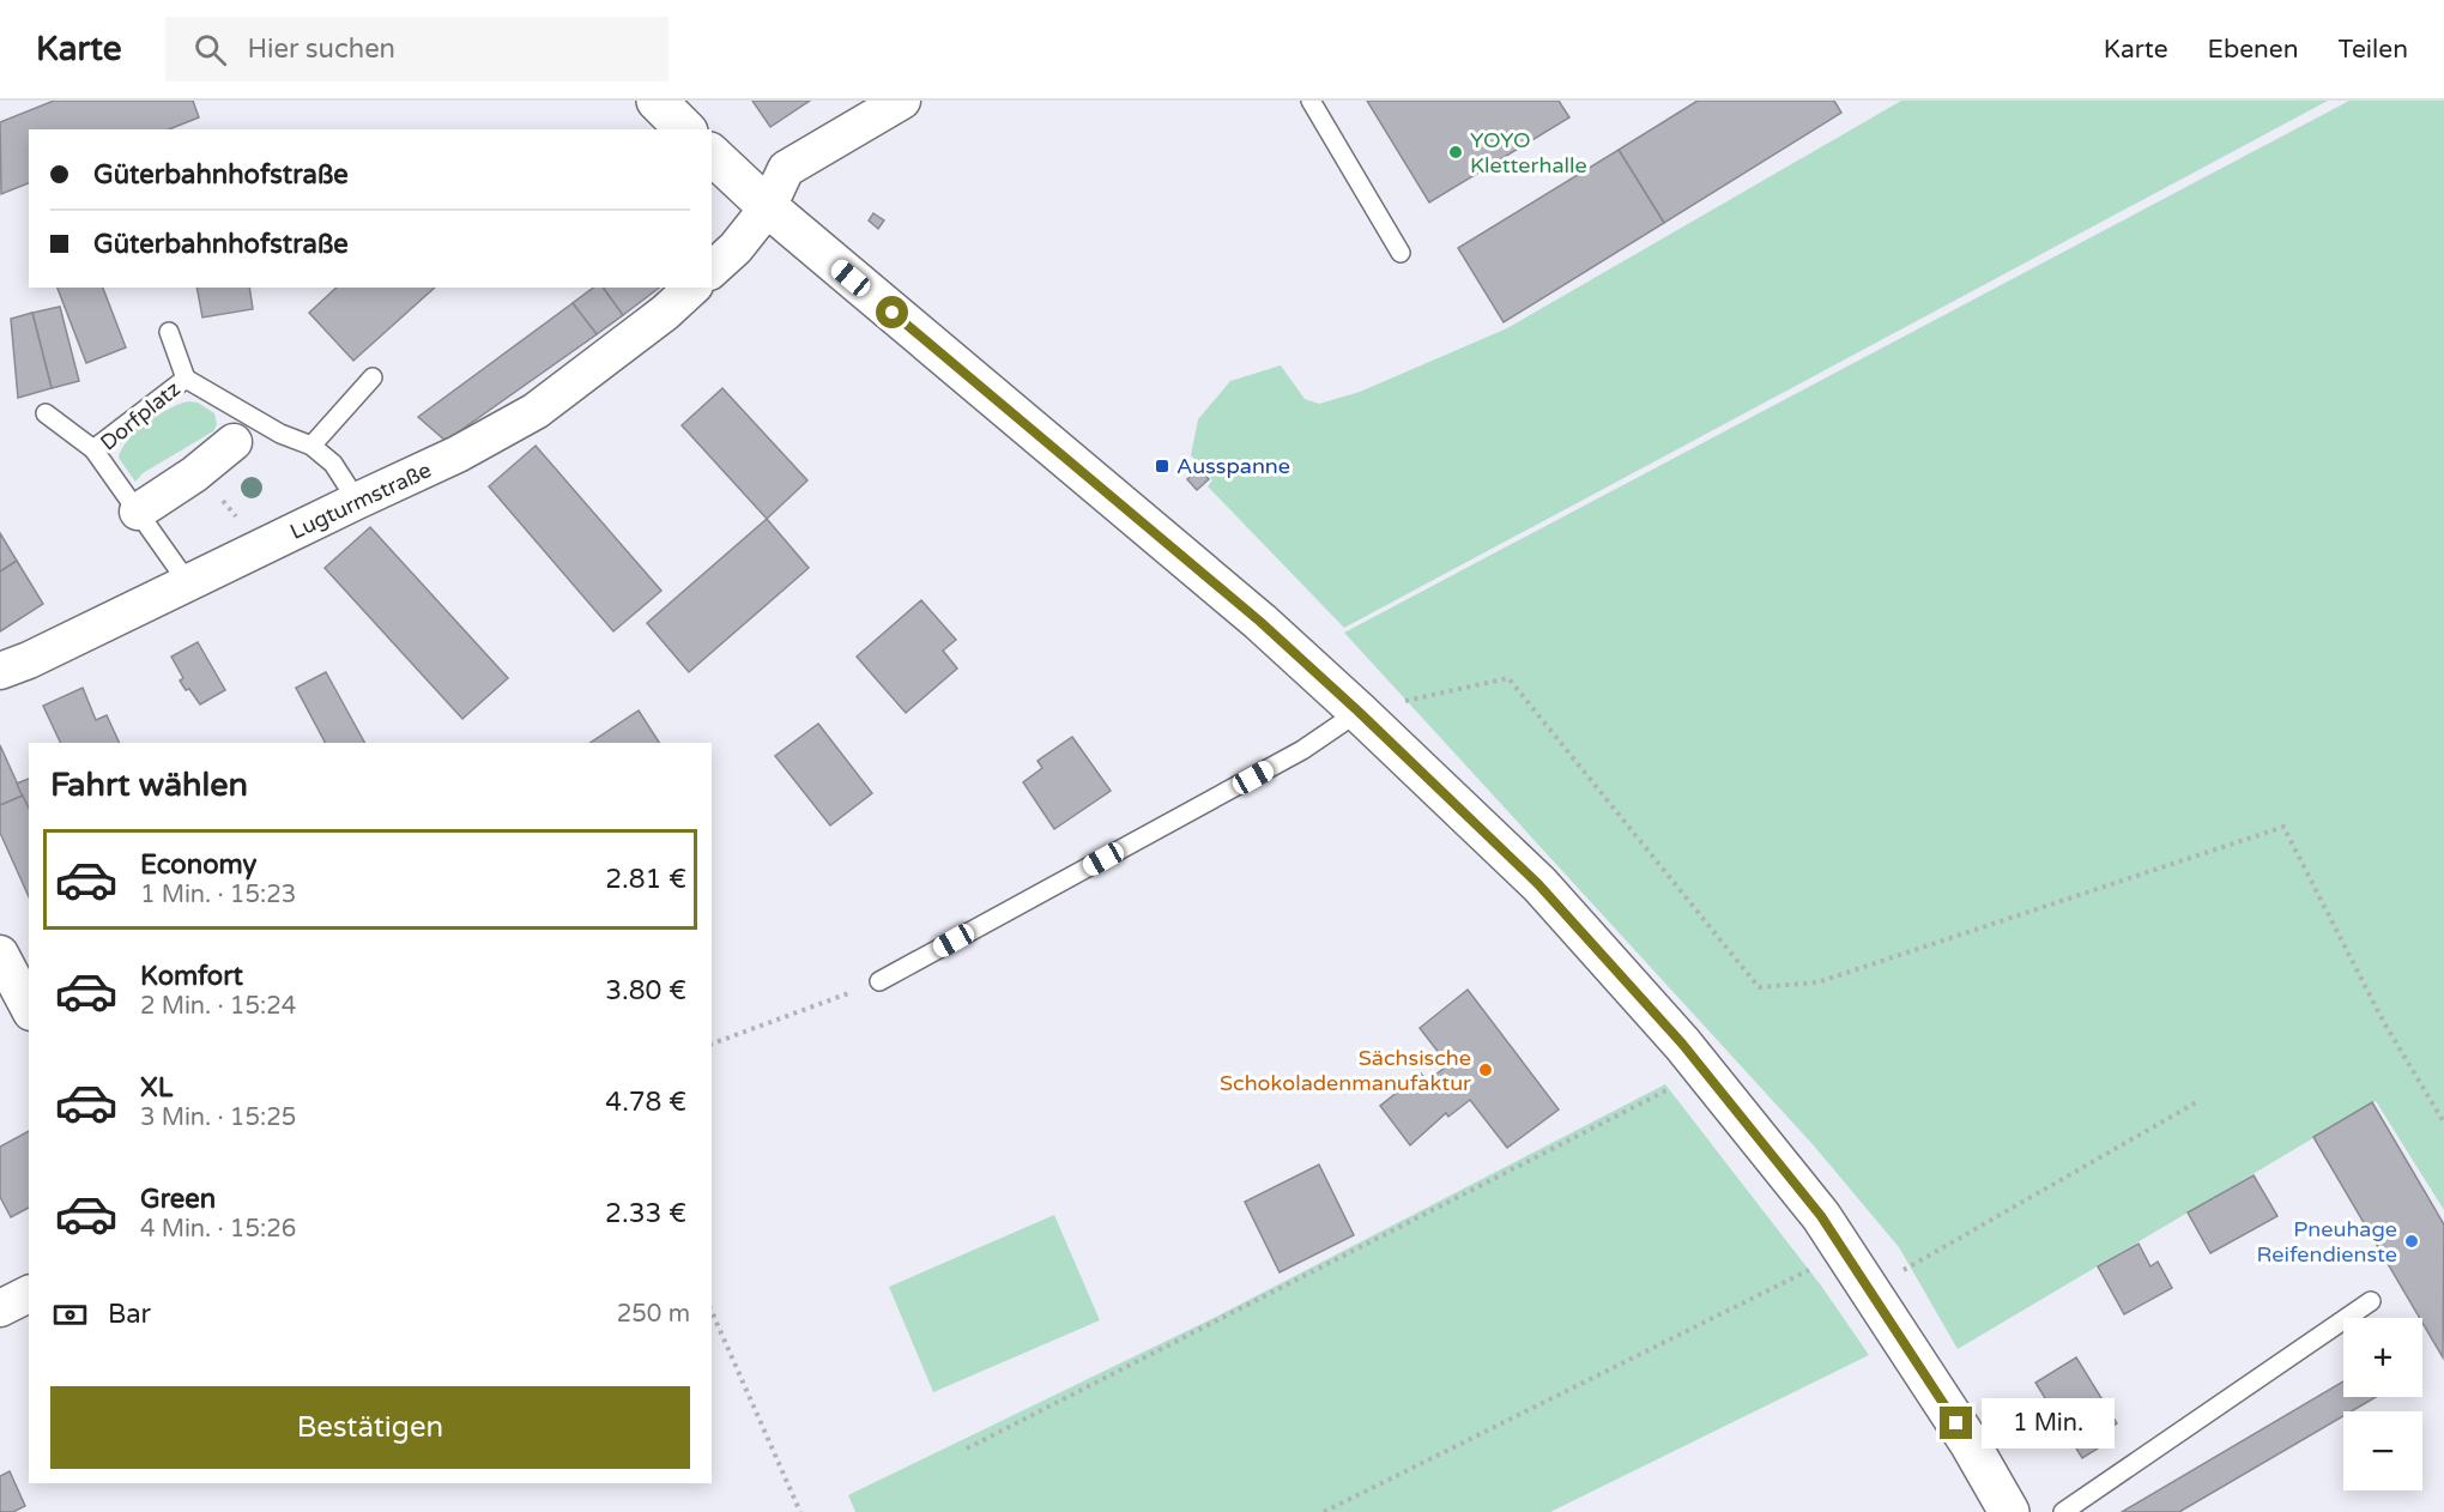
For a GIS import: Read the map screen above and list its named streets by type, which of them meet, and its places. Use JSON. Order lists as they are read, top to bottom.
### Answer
{
  "streets": {
    "street": ["Lugturmstraße"],
    "lane": ["Dorfplatz"]
  },
  "crossings": [
    ["Dorfplatz", "Lugturmstraße"]
  ],
  "places": {
    "other": ["YOYO Kletterhalle", "Sächsische Schokoladenmanufaktur", "Pneuhage Reifendienste"],
    "transit": ["Ausspanne"]
  },
  "page": {
    "header": "Karte",
    "search": "Hier suchen",
    "nav": ["Karte", "Ebenen", "Teilen"],
    "banner": ["Güterbahnhofstraße", "Güterbahnhofstraße"],
    "heading": "Fahrt wählen",
    "list": [
      {
        "name": "Economy",
        "note": "1 Min. · 15:23",
        "value": "2.81 €"
      },
      {
        "name": "Komfort",
        "note": "2 Min. · 15:24",
        "value": "3.80 €"
      },
      {
        "name": "XL",
        "note": "3 Min. · 15:25",
        "value": "4.78 €"
      },
      {
        "name": "Green",
        "note": "4 Min. · 15:26",
        "value": "2.33 €"
      }
    ],
    "pay": ["Bar", "250 m"],
    "map_buttons": ["+", "−"],
    "buttons": "Bestätigen",
    "bubble": "1 Min."
  }
}
